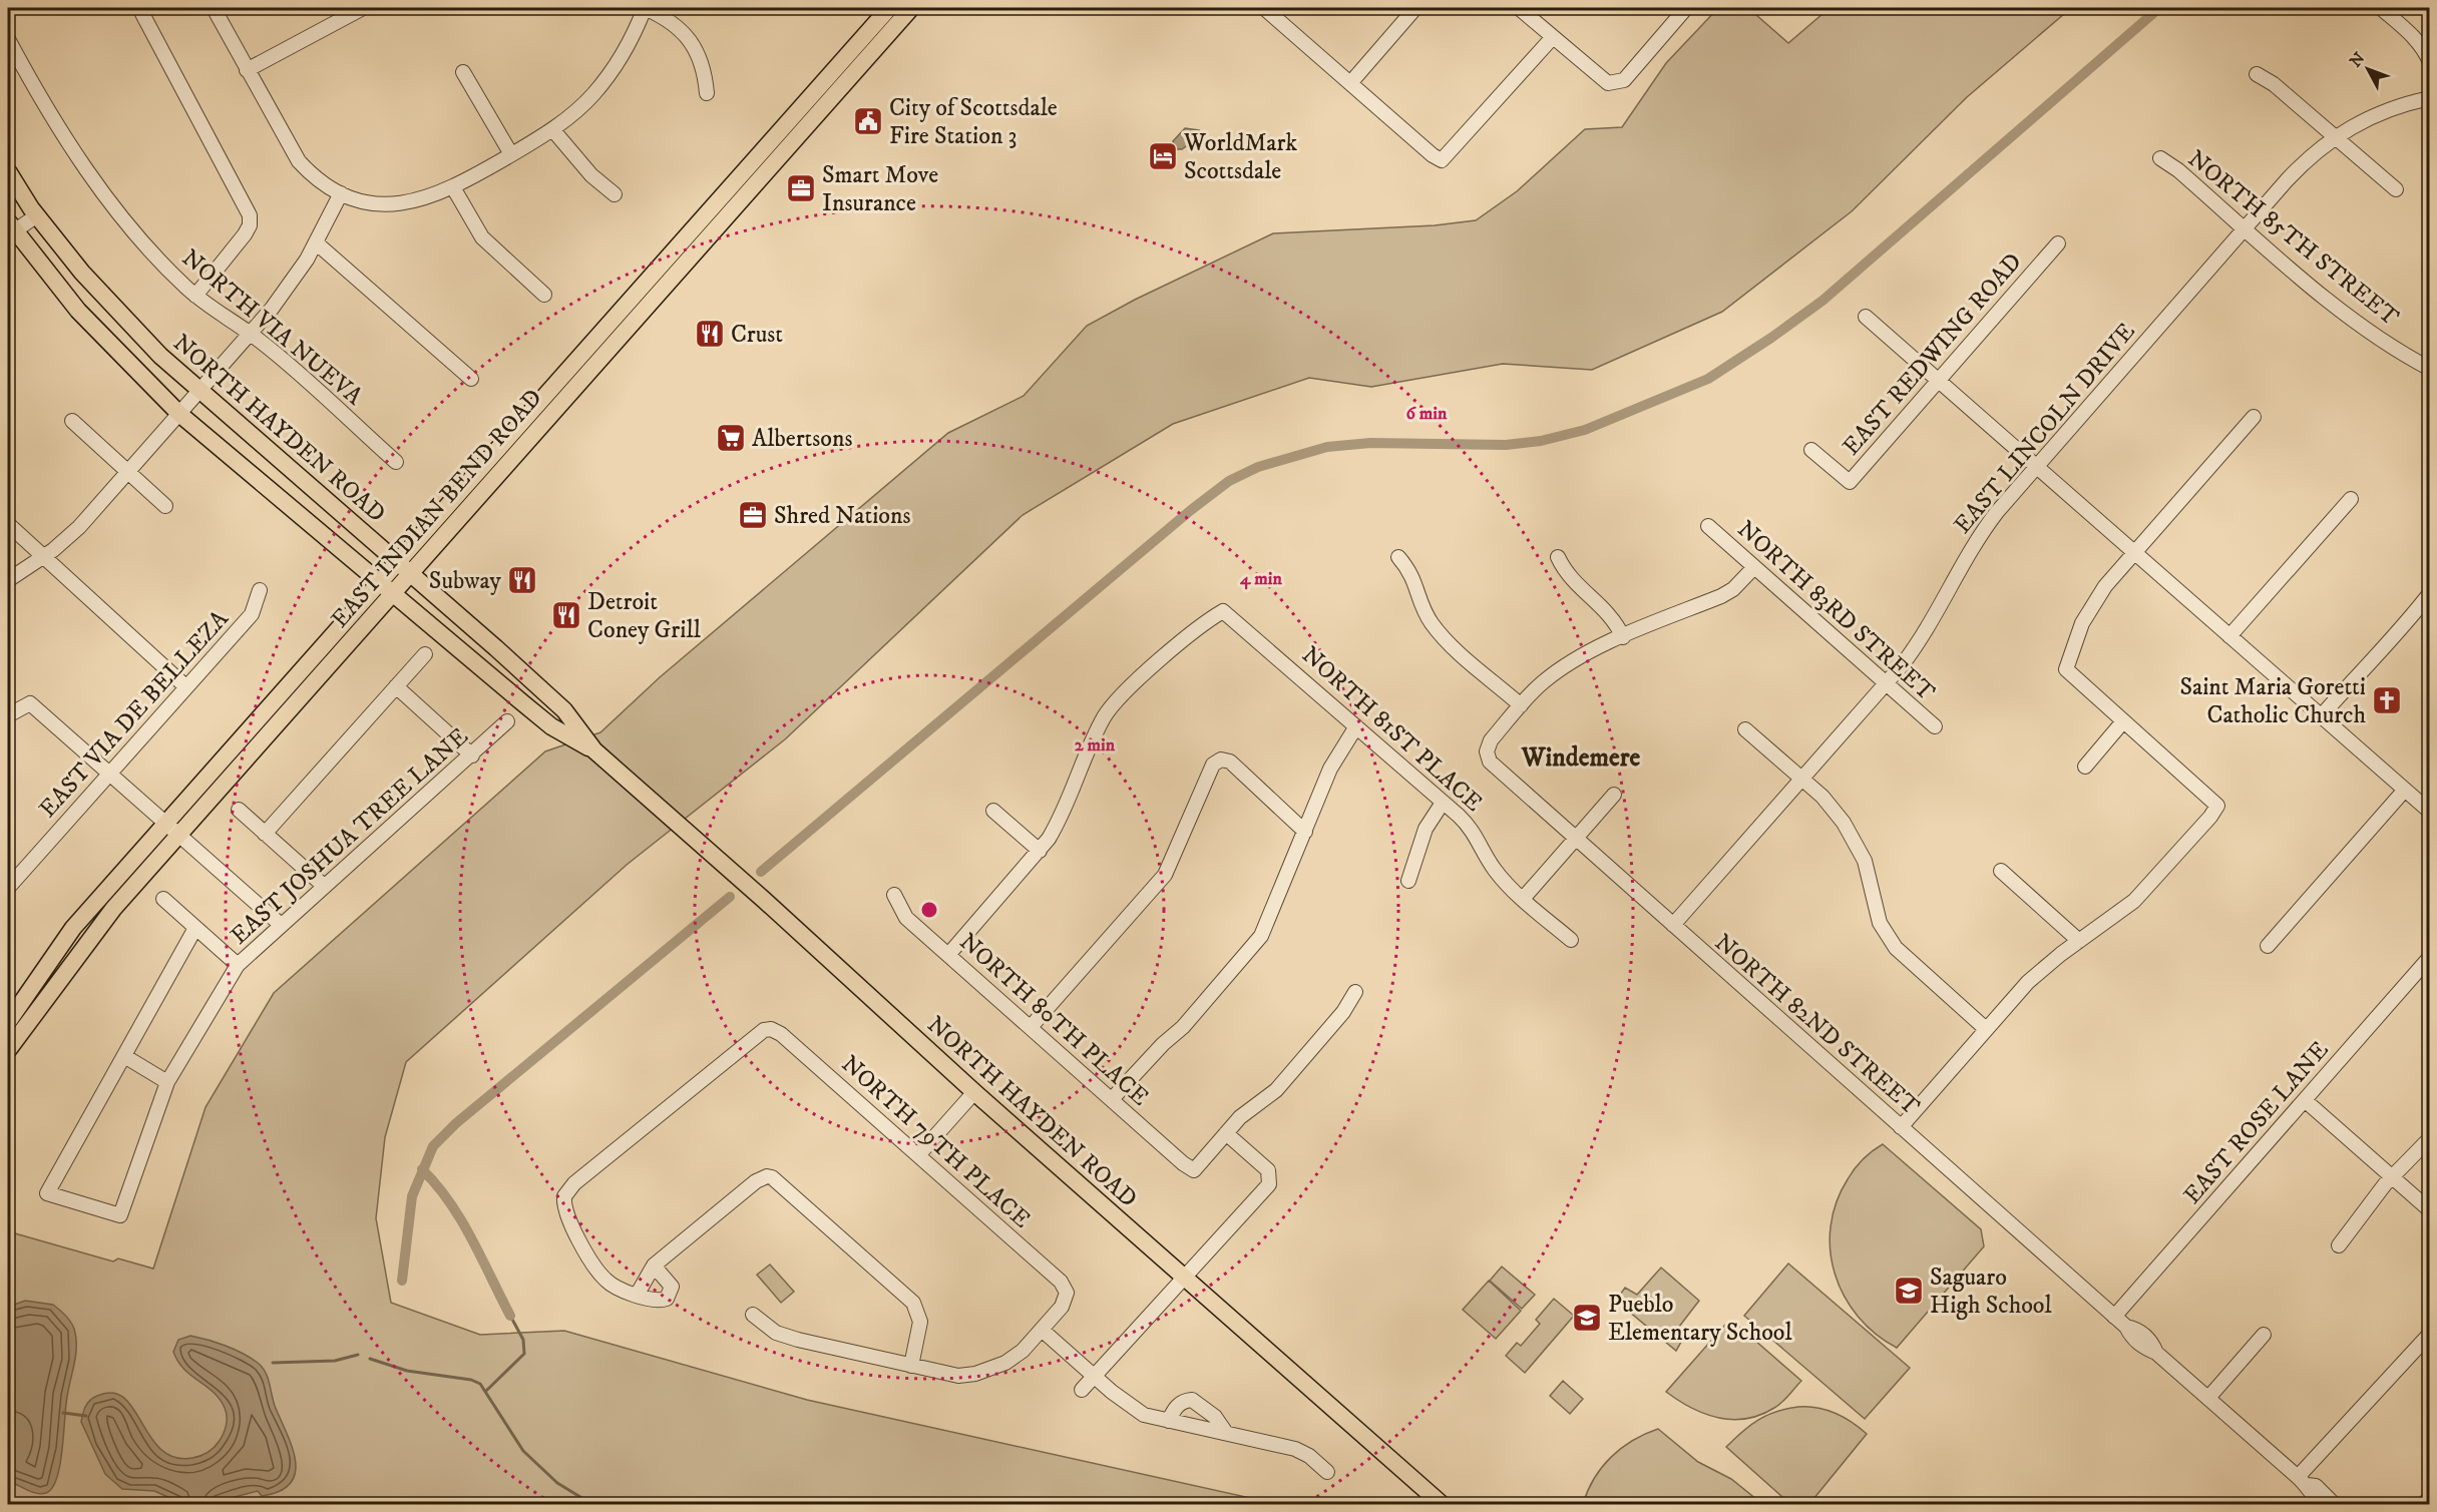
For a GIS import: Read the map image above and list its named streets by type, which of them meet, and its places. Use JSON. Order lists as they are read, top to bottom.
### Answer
{
  "streets": {
    "main road": ["NORTH HAYDEN ROAD", "EAST INDIAN BEND ROAD"],
    "street": [
      "NORTH 85TH STREET",
      "NORTH VIA NUEVA",
      "EAST REDWING ROAD",
      "EAST LINCOLN DRIVE",
      "NORTH 83RD STREET",
      "EAST VIA DE BELLEZA",
      "NORTH 81ST PLACE",
      "EAST JOSHUA TREE LANE",
      "NORTH 80TH PLACE",
      "NORTH 82ND STREET",
      "EAST ROSE LANE",
      "NORTH 79TH PLACE"
    ]
  },
  "crossings": [
    ["NORTH 85TH STREET", "EAST LINCOLN DRIVE"],
    ["NORTH HAYDEN ROAD", "EAST INDIAN BEND ROAD"],
    ["EAST LINCOLN DRIVE", "NORTH 83RD STREET"],
    ["EAST LINCOLN DRIVE", "NORTH 82ND STREET"],
    ["NORTH 82ND STREET", "EAST ROSE LANE"]
  ],
  "districts": ["Windemere"],
  "places": {
    "public building": ["City of Scottsdale Fire Station 3"],
    "hotel": ["WorldMark Scottsdale"],
    "office": ["Smart Move Insurance", "Shred Nations"],
    "restaurant": ["Crust", "Subway", "Detroit Coney Grill"],
    "supermarket": ["Albertsons"],
    "church": ["Saint Maria Goretti Catholic Church"],
    "school or university": ["Saguaro High School", "Pueblo Elementary School"]
  },
  "north": "top left",
  "rings": ["6 min", "4 min", "2 min"]
}
